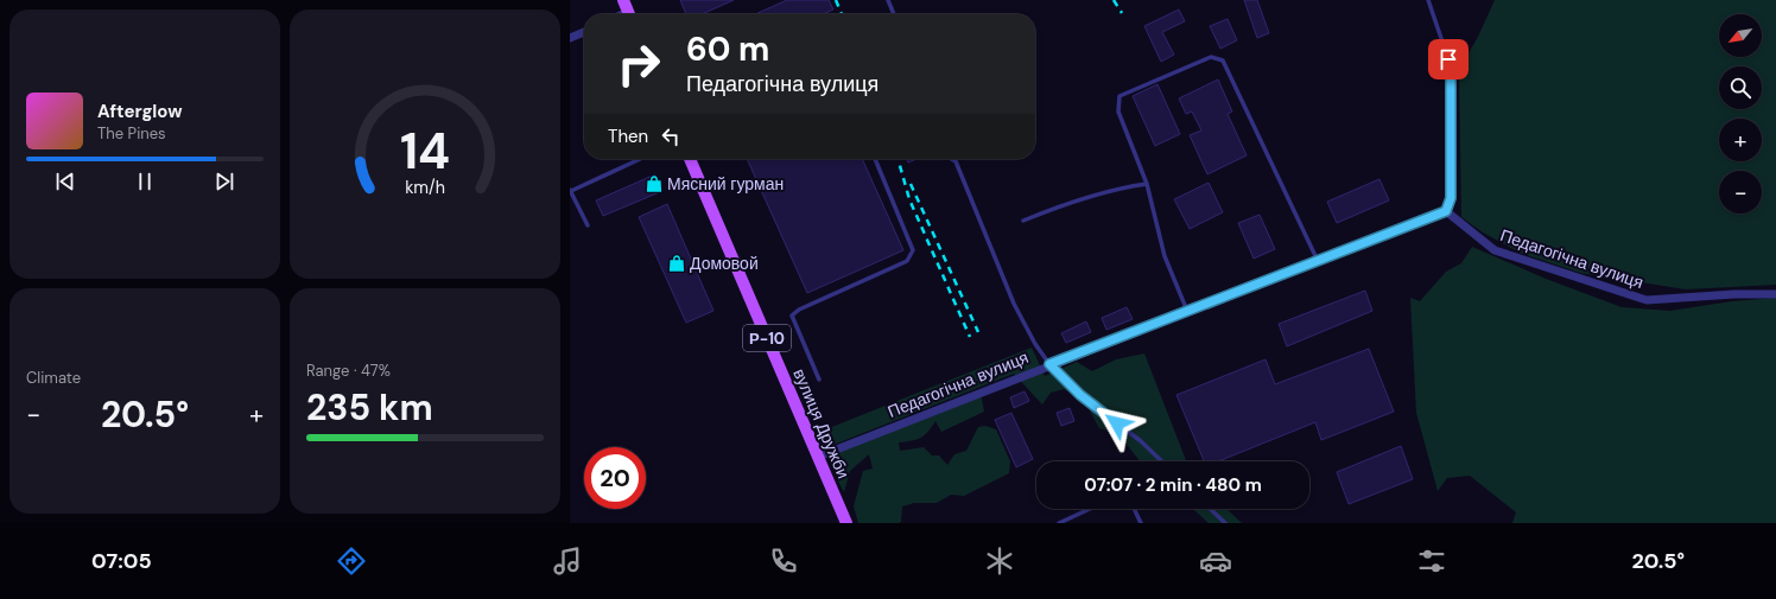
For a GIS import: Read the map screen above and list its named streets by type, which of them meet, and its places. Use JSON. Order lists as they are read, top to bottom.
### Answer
{
  "streets": {
    "main road": ["Р-10", "вулиця Дружби"],
    "street": ["Педагогічна вулиця"]
  },
  "crossings": [
    ["Педагогічна вулиця", "вулиця Дружби"]
  ],
  "places": {
    "shop": ["Мясний гурман", "Домовой"]
  },
  "north": "bottom left",
  "page": {
    "map_buttons": ["+", "−"],
    "turn": ["60 m", "Педагогічна вулиця"],
    "song": ["Afterglow", "The Pines"],
    "then": "Then",
    "tile": [
      "Climate",
      ["Range · 47%", "235 km"]
    ],
    "heat": ["−", "20.5°", "+"],
    "limit": "20",
    "trip": "07:07 · 2 min · 480 m",
    "tabs": ["07:05", "20.5°"],
    "gauge": ["14", "km/h"]
  }
}
